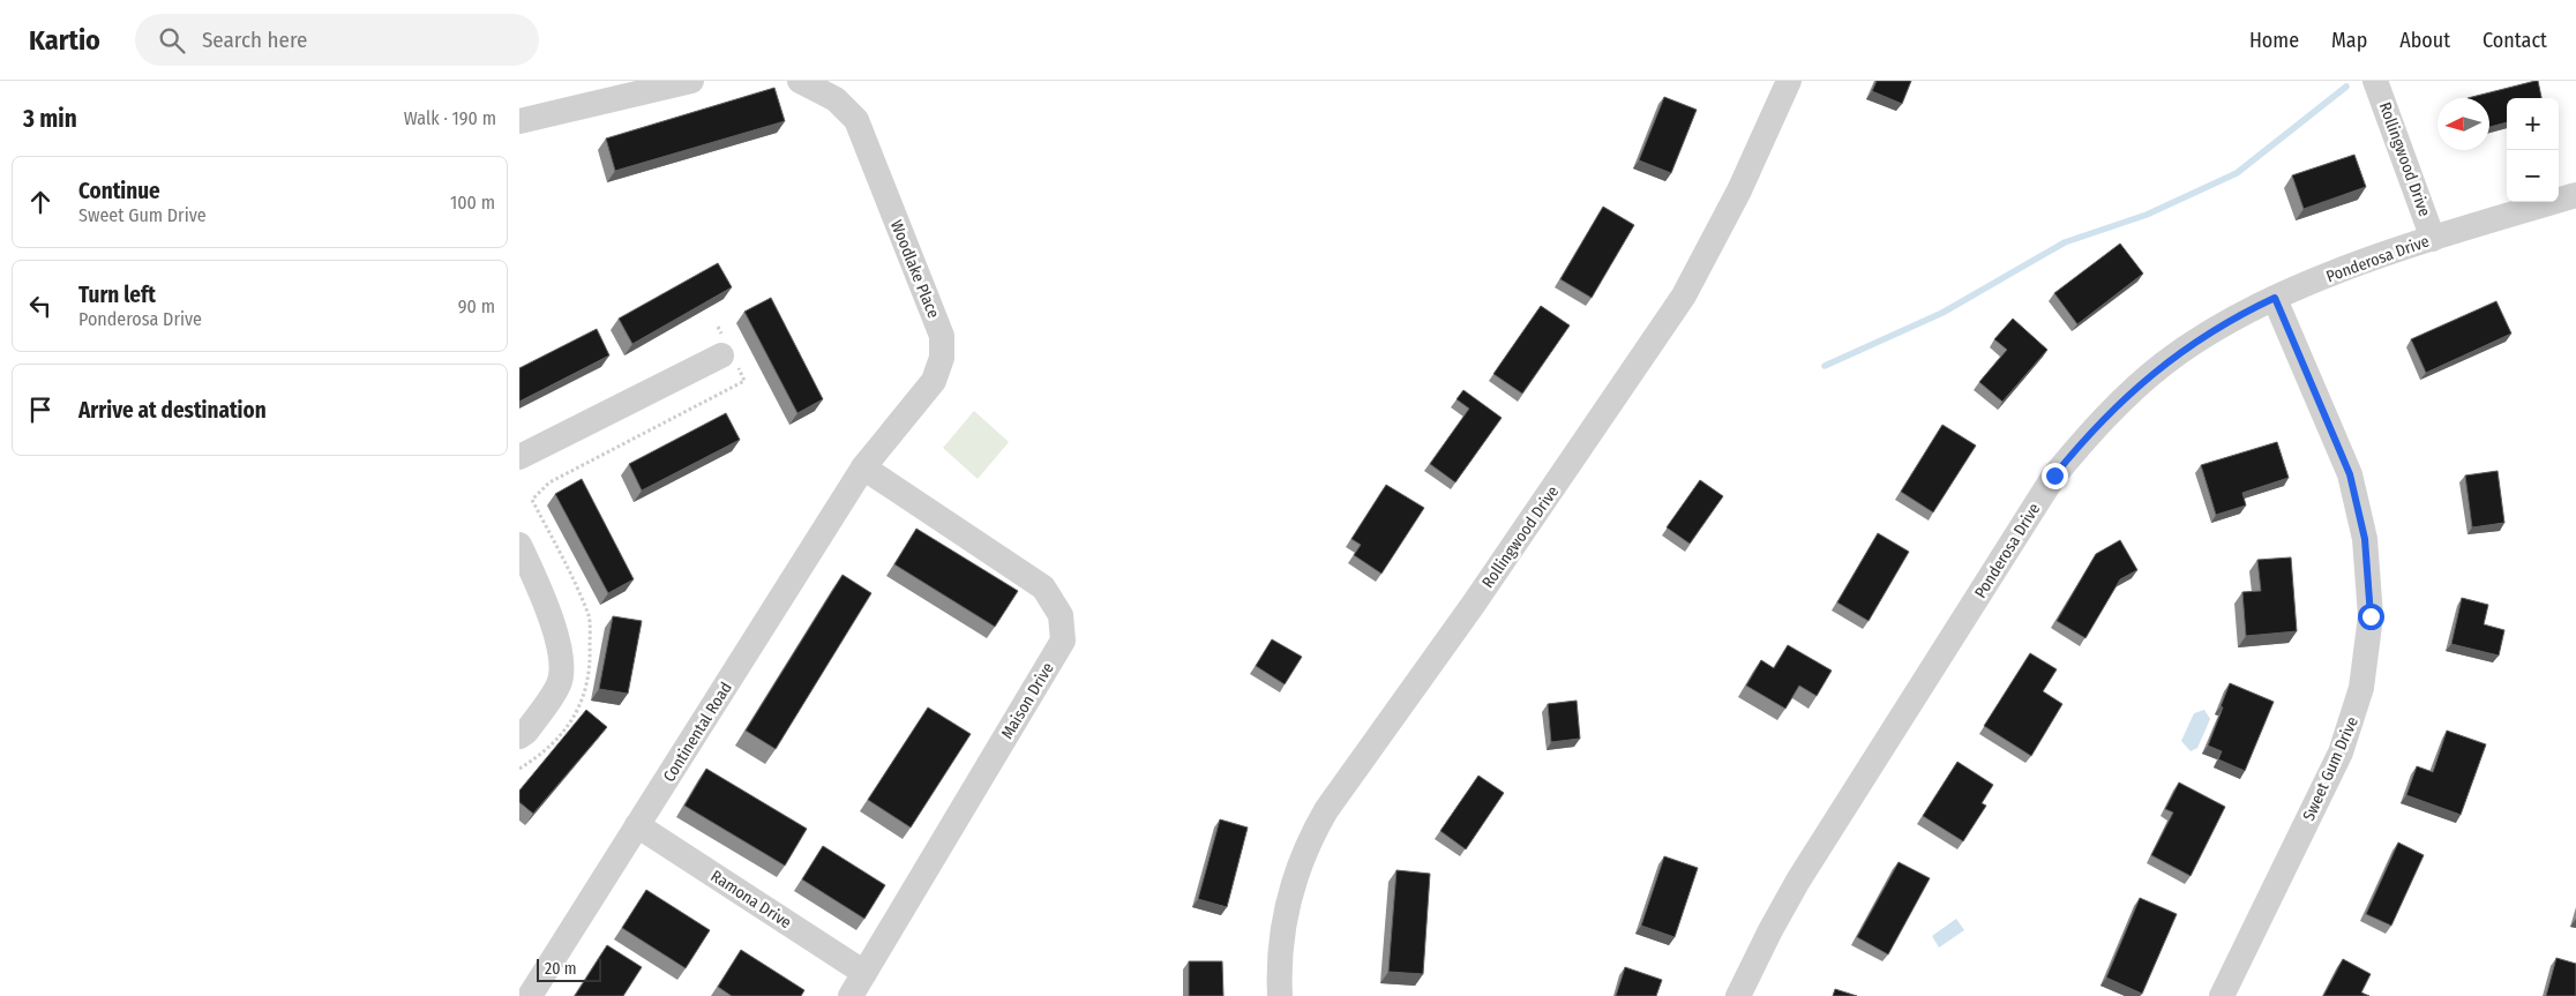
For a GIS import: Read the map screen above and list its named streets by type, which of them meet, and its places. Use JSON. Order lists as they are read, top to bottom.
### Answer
{
  "streets": {
    "street": [
      "Rollingwood Drive",
      "Ponderosa Drive",
      "Woodlake Place",
      "Maison Drive",
      "Continental Road",
      "Sweet Gum Drive",
      "Ramona Drive"
    ]
  },
  "crossings": [
    ["Rollingwood Drive", "Ponderosa Drive"],
    ["Ponderosa Drive", "Sweet Gum Drive"],
    ["Woodlake Place", "Maison Drive"],
    ["Woodlake Place", "Continental Road"],
    ["Maison Drive", "Continental Road"],
    ["Maison Drive", "Ramona Drive"],
    ["Continental Road", "Ramona Drive"]
  ],
  "scale_bar": "20 m",
  "north": "left",
  "page": {
    "header": "Kartio",
    "search": "Search here",
    "nav": [
      "Home",
      "Map",
      "About",
      "Contact"
    ],
    "heading": ["3 min", "Walk · 190 m"],
    "map_buttons": ["+", "−"],
    "list": [
      ["Continue", "Sweet Gum Drive", "100 m"],
      ["Turn left", "Ponderosa Drive", "90 m"],
      "Arrive at destination"
    ],
    "scale": "20 m"
  }
}
